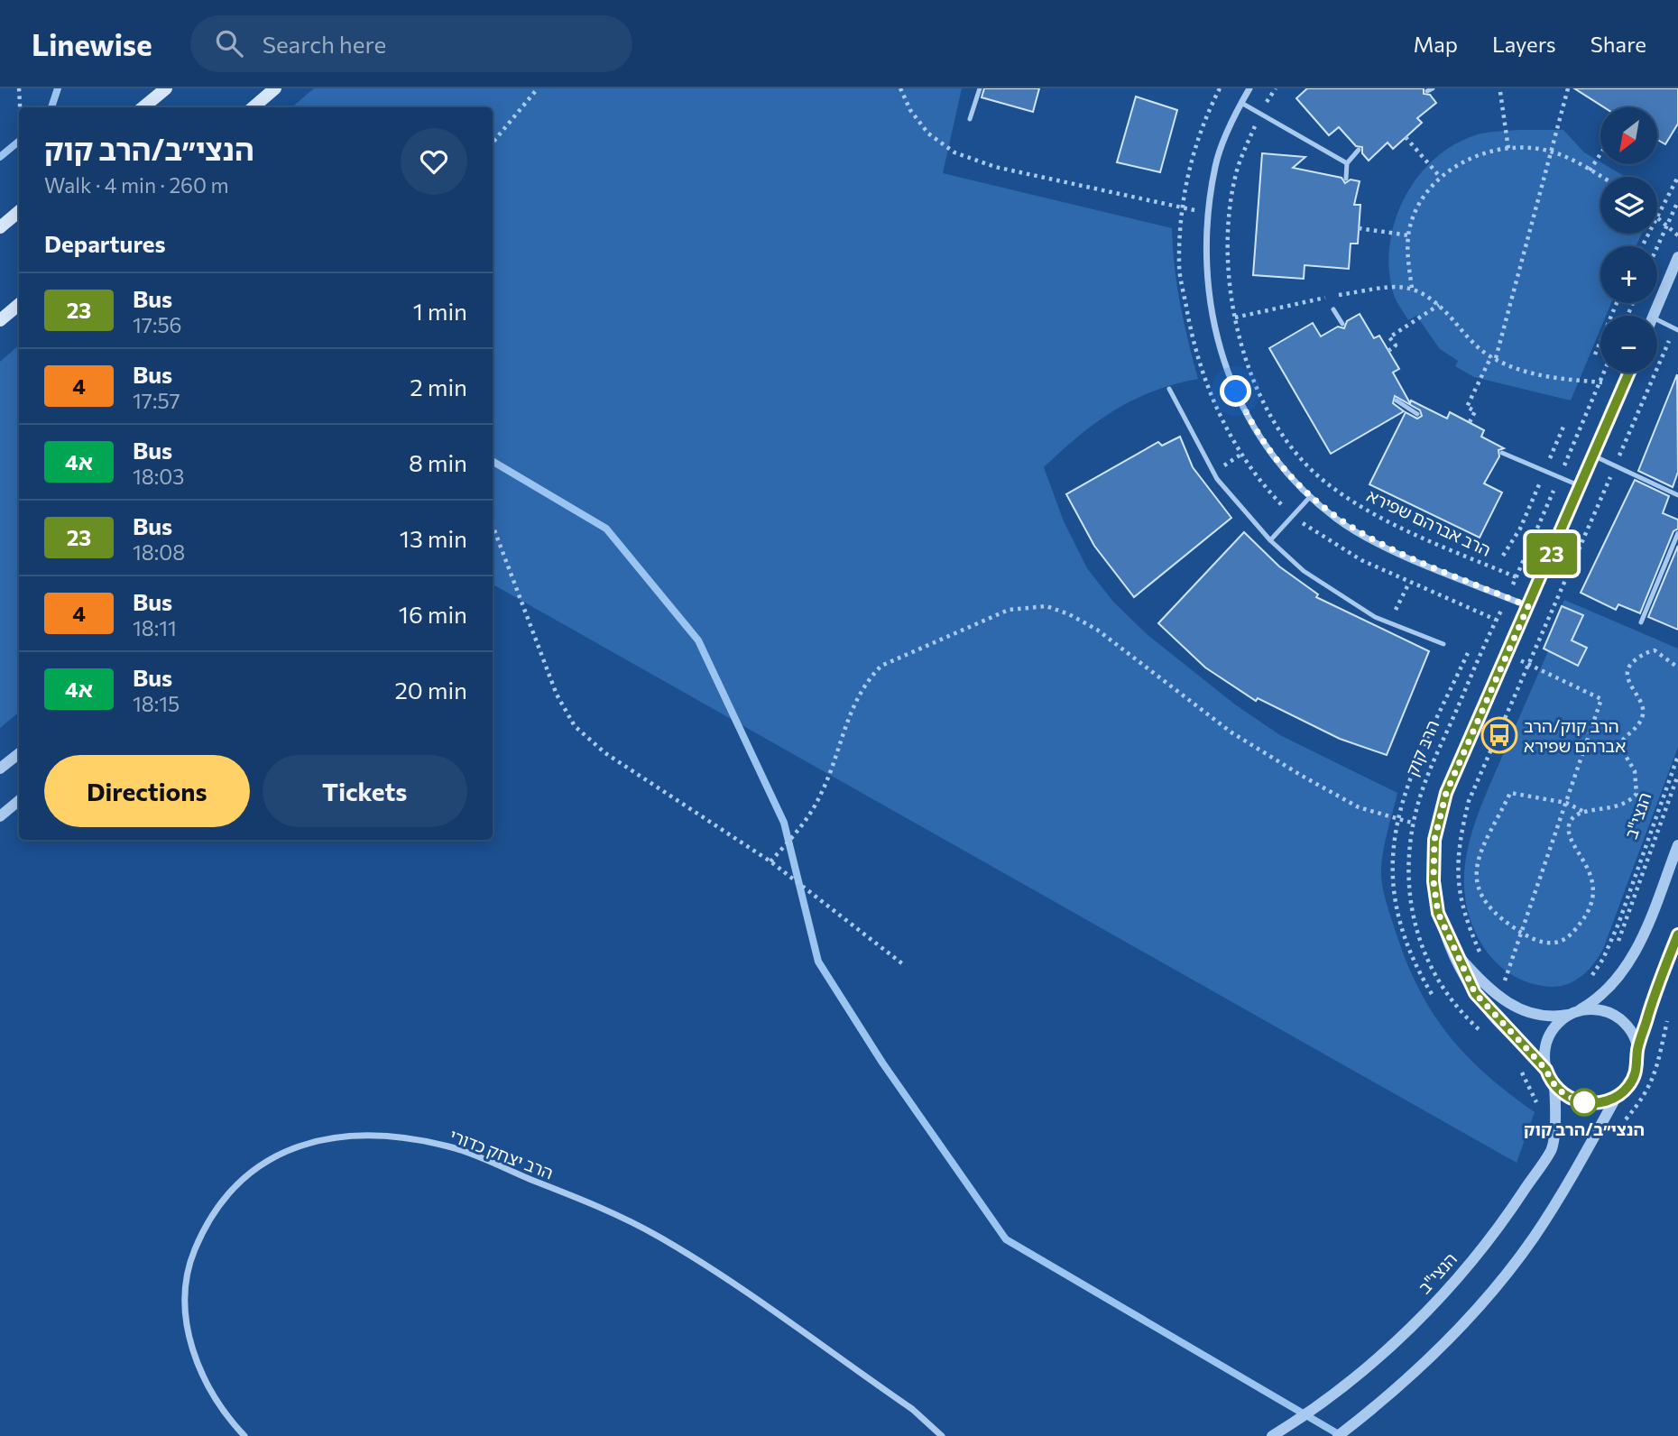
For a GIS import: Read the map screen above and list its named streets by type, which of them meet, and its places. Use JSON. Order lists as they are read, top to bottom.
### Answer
{
  "streets": {
    "street": ["הנצי\"ב", "הרב יצחק כדורי"],
    "path": ["הרב אברהם שפירא", "הרב קוק"]
  },
  "crossings": [
    ["הרב אברהם שפירא", "הרב קוק"]
  ],
  "places": {
    "bus stop": ["הרב קוק/הרב אברהם שפירא"],
    "other": ["הנצי״ב/הרב קוק"]
  },
  "lines": ["bus line 23"],
  "north": "bottom left",
  "page": {
    "header": "Linewise",
    "search": "Search here",
    "nav": ["Map", "Layers", "Share"],
    "on_map": "23",
    "map_buttons": ["+", "−"],
    "heading": [
      ["הנצי״ב/הרב קוק", "Walk · 4 min · 260 m"],
      "Departures"
    ],
    "list": [
      {
        "mark": "23",
        "name": "Bus",
        "note": "17:56",
        "value": "1 min"
      },
      {
        "mark": "4",
        "name": "Bus",
        "note": "17:57",
        "value": "2 min"
      },
      {
        "mark": "4א",
        "name": "Bus",
        "note": "18:03",
        "value": "8 min"
      },
      {
        "mark": "23",
        "name": "Bus",
        "note": "18:08",
        "value": "13 min"
      },
      {
        "mark": "4",
        "name": "Bus",
        "note": "18:11",
        "value": "16 min"
      },
      {
        "mark": "4א",
        "name": "Bus",
        "note": "18:15",
        "value": "20 min"
      }
    ],
    "buttons": ["Directions", "Tickets"]
  }
}
